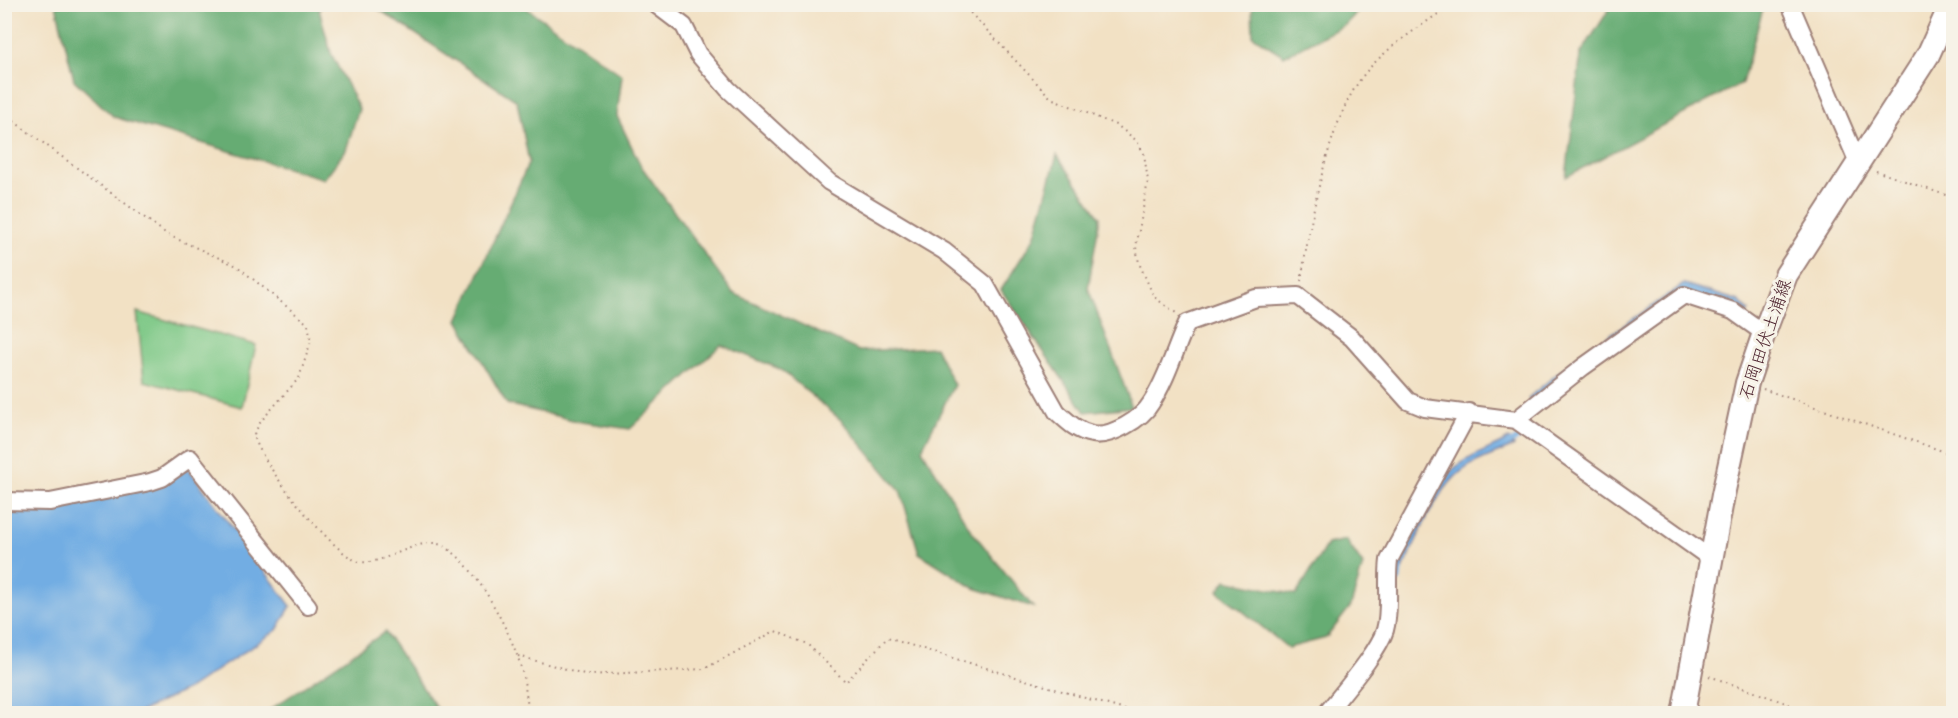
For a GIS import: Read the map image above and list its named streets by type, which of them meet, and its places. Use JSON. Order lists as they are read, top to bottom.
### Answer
{
  "streets": {
    "main road": ["石岡田伏土浦線"]
  }
}
